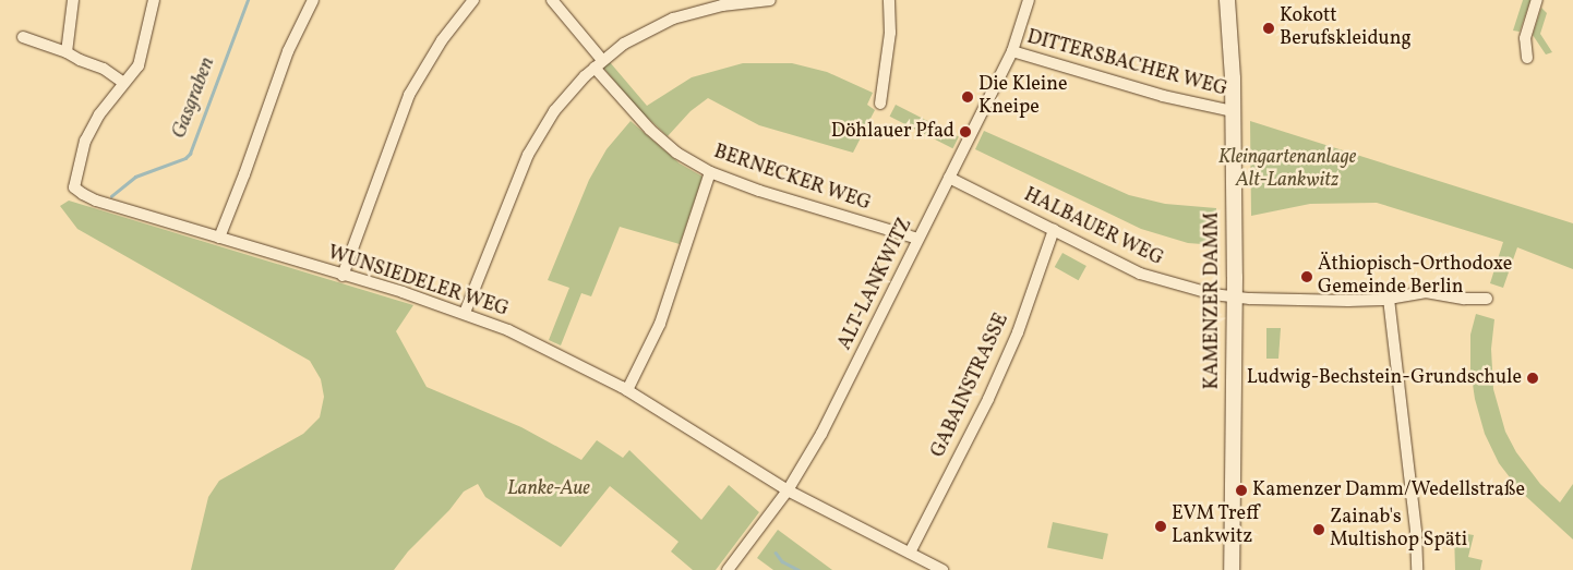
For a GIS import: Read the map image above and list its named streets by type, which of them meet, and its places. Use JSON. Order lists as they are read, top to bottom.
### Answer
{
  "streets": {
    "main road": ["KAMENZER DAMM"],
    "street": [
      "DITTERSBACHER WEG",
      "BERNECKER WEG",
      "HALBAUER WEG",
      "WUNSIEDELER WEG",
      "ALT-LANKWITZ",
      "GABAINSTRASSE"
    ]
  },
  "crossings": [
    ["DITTERSBACHER WEG", "ALT-LANKWITZ"],
    ["DITTERSBACHER WEG", "KAMENZER DAMM"],
    ["BERNECKER WEG", "ALT-LANKWITZ"],
    ["HALBAUER WEG", "ALT-LANKWITZ"],
    ["HALBAUER WEG", "KAMENZER DAMM"],
    ["HALBAUER WEG", "GABAINSTRASSE"],
    ["WUNSIEDELER WEG", "ALT-LANKWITZ"],
    ["WUNSIEDELER WEG", "GABAINSTRASSE"]
  ],
  "water": ["Gasgraben"],
  "parks": ["Kleingartenanlage Alt-Lankwitz", "Lanke-Aue"],
  "places": [
    "Kokott Berufskleidung",
    "Die Kleine Kneipe",
    "Döhlauer Pfad",
    "Äthiopisch-Orthodoxe Gemeinde Berlin",
    "Ludwig-Bechstein-Grundschule",
    "Kamenzer Damm/Wedellstraße",
    "EVM Treff Lankwitz",
    "Zainab's Multishop Späti"
  ]
}
